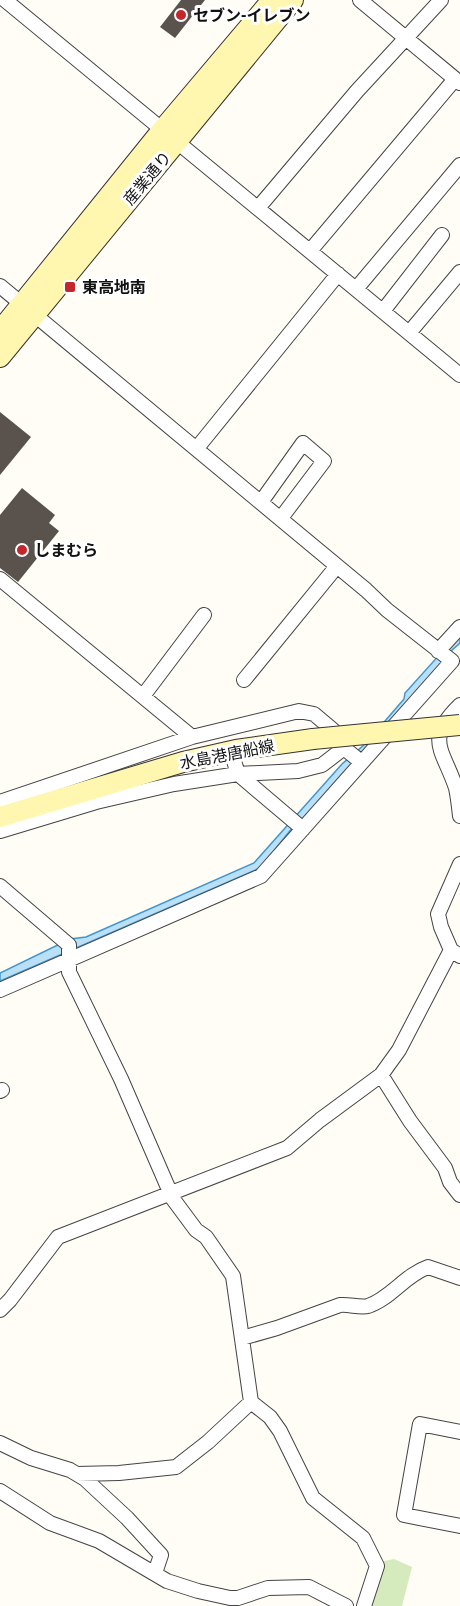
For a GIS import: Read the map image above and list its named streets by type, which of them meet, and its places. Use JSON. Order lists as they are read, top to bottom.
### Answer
{
  "streets": {
    "street": ["産業通り", "水島港唐船線"]
  },
  "places": {
    "other": ["セブン-イレブン", "しまむら"],
    "transit": ["東高地南"]
  }
}
